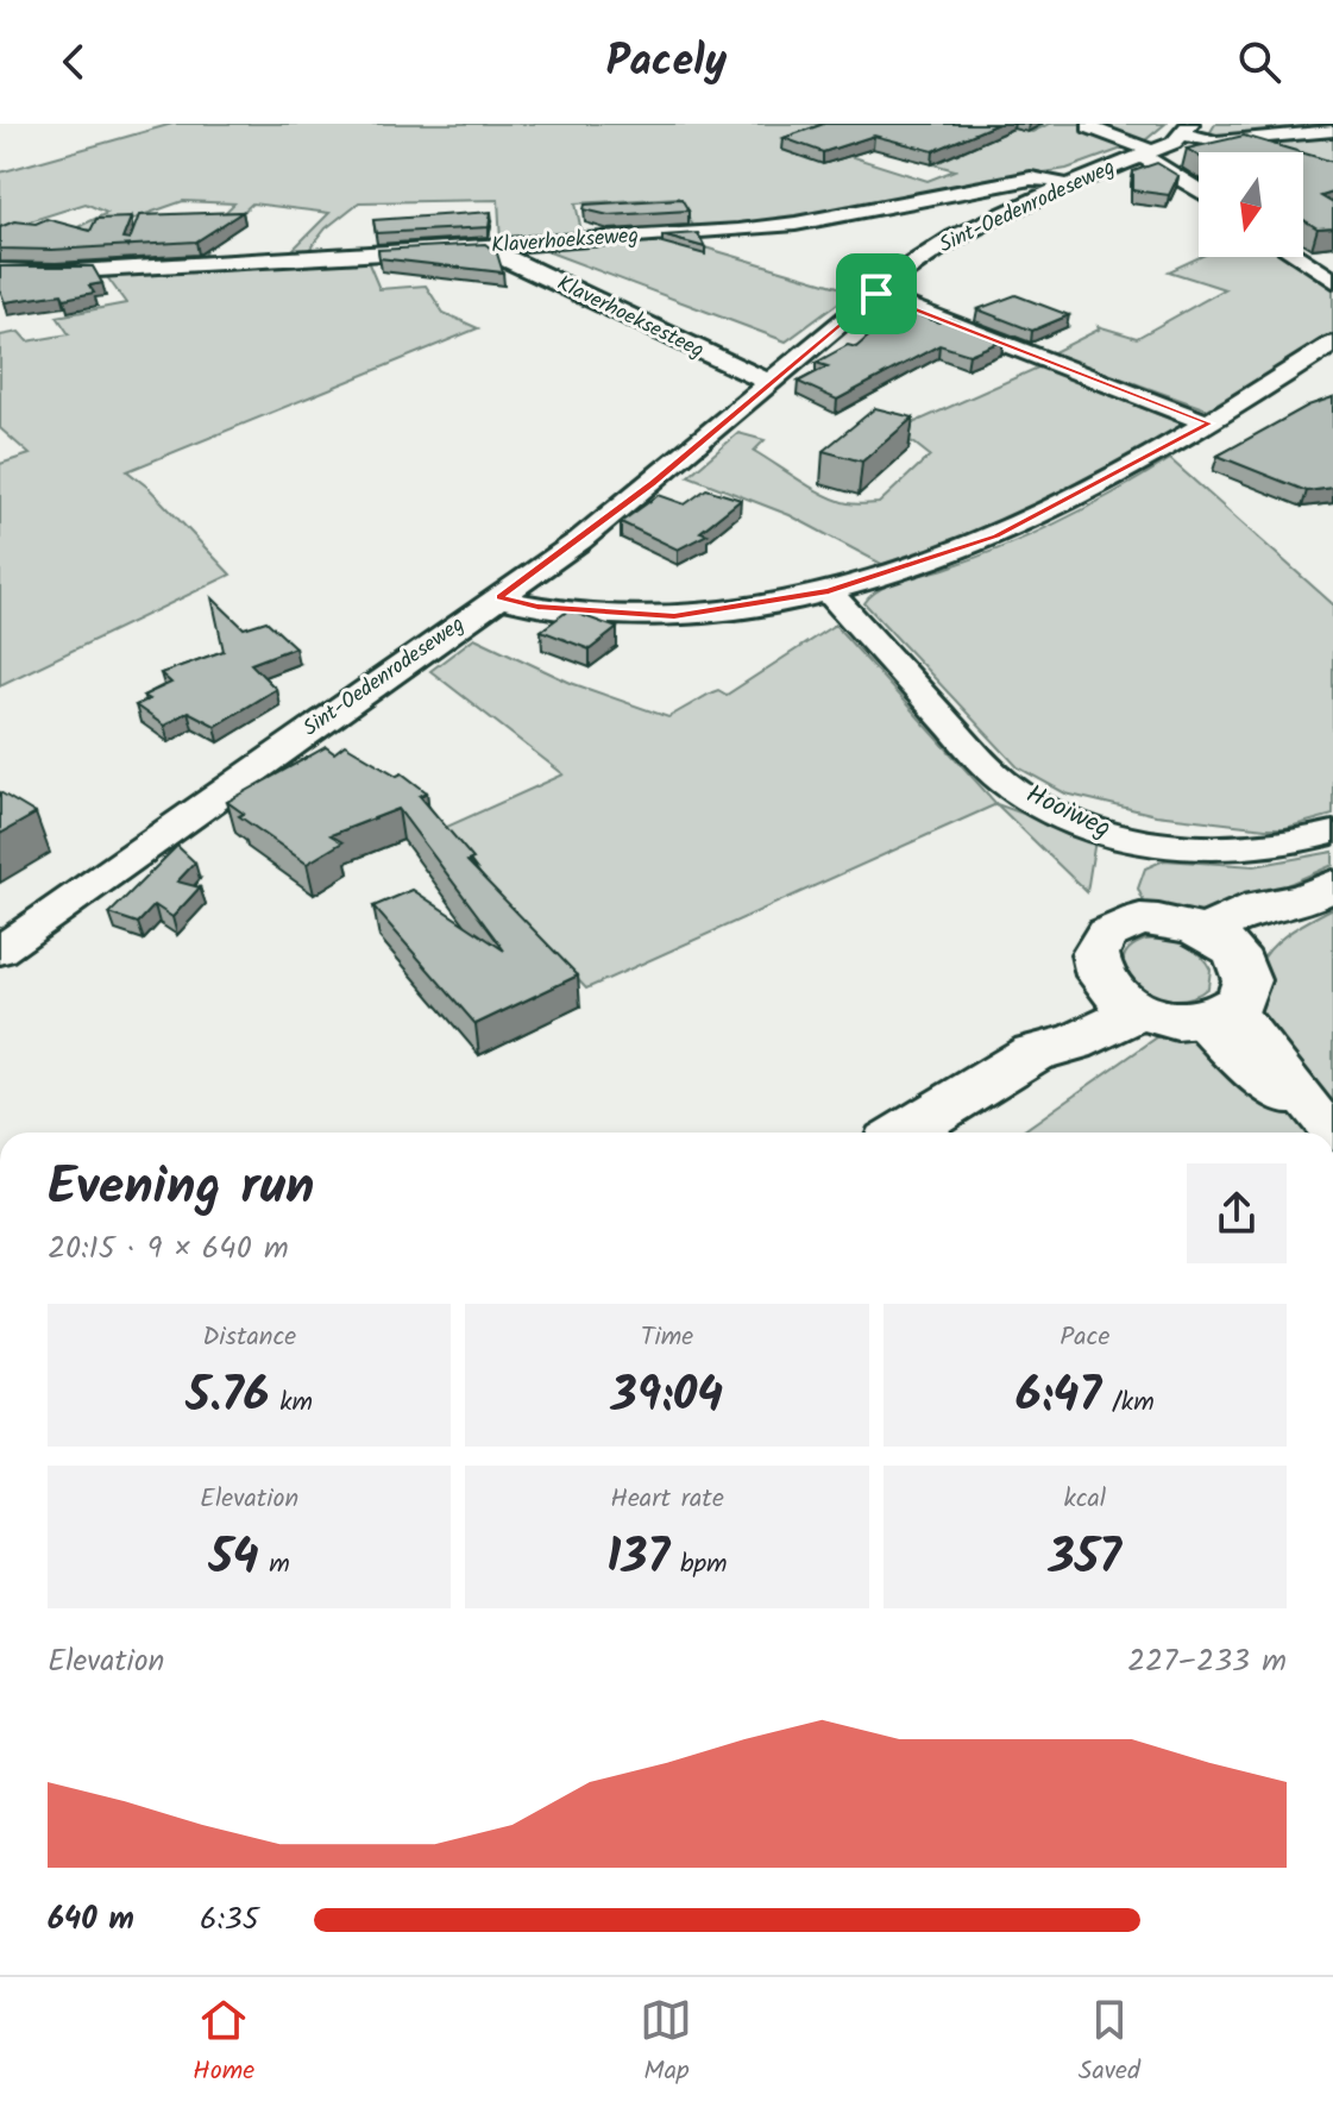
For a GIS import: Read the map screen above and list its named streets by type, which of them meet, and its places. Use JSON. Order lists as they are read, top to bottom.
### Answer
{
  "streets": {
    "street": [
      "Sint-Oedenrodeseweg",
      "Klaverhoekseweg",
      "Klaverhoeksesteeg",
      "Hooiweg"
    ]
  },
  "crossings": [
    ["Sint-Oedenrodeseweg", "Klaverhoekseweg"],
    ["Sint-Oedenrodeseweg", "Klaverhoeksesteeg"],
    ["Klaverhoekseweg", "Klaverhoeksesteeg"]
  ],
  "north": "bottom",
  "page": {
    "header": "Pacely",
    "heading": ["Evening run", "20:15 · 9 × 640 m"],
    "stats": [
      ["Distance", "5.76 km"],
      ["Time", "39:04"],
      ["Pace", "6:47 /km"],
      ["Elevation", "54 m"],
      ["Heart rate", "137 bpm"],
      ["kcal", "357"]
    ],
    "chart": ["Elevation", "227–233 m"],
    "list": [
      {
        "name": "640 m",
        "note": "6:35"
      }
    ],
    "tabs": ["Home", "Map", "Saved"]
  }
}
